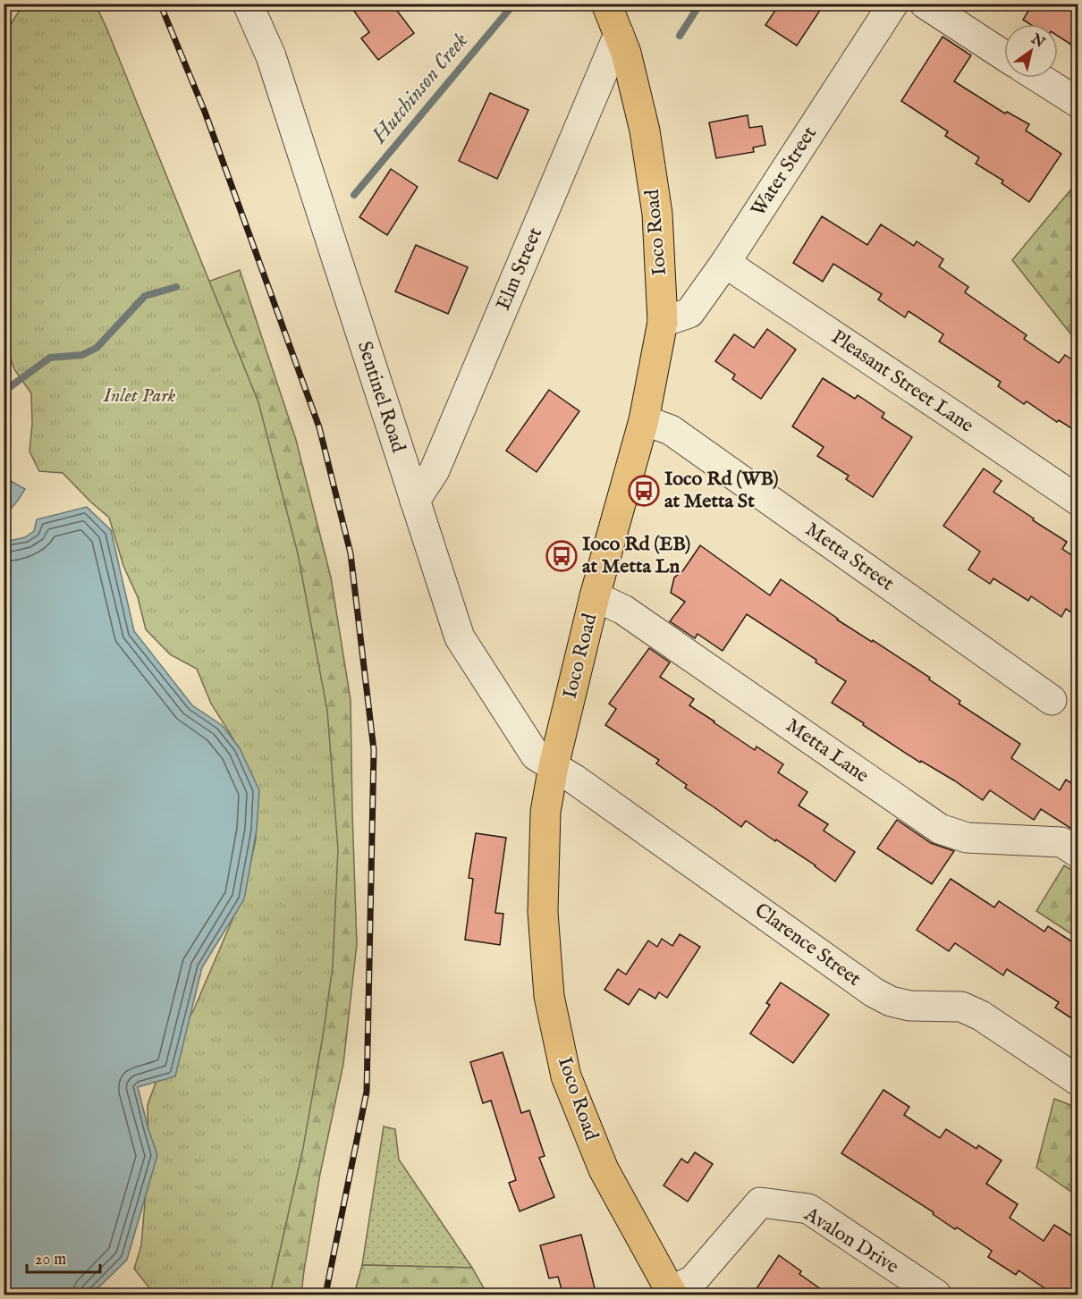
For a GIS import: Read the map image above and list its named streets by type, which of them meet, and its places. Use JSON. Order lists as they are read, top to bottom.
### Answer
{
  "streets": {
    "main road": ["Ioco Road"],
    "street": [
      "Water Street",
      "Elm Street",
      "Pleasant Street Lane",
      "Sentinel Road",
      "Metta Street",
      "Metta Lane",
      "Clarence Street",
      "Avalon Drive"
    ]
  },
  "crossings": [
    ["Water Street", "Ioco Road"],
    ["Water Street", "Pleasant Street Lane"],
    ["Ioco Road", "Elm Street"],
    ["Ioco Road", "Sentinel Road"],
    ["Ioco Road", "Metta Street"],
    ["Ioco Road", "Metta Lane"],
    ["Ioco Road", "Clarence Street"],
    ["Ioco Road", "Avalon Drive"],
    ["Elm Street", "Sentinel Road"],
    ["Sentinel Road", "Clarence Street"]
  ],
  "water": ["Hutchinson Creek"],
  "parks": ["Inlet Park"],
  "places": {
    "bus stop": ["Ioco Rd (WB) at Metta St", "Ioco Rd (EB) at Metta Ln"]
  },
  "scale_bar": "20 m",
  "north": "top right"
}
